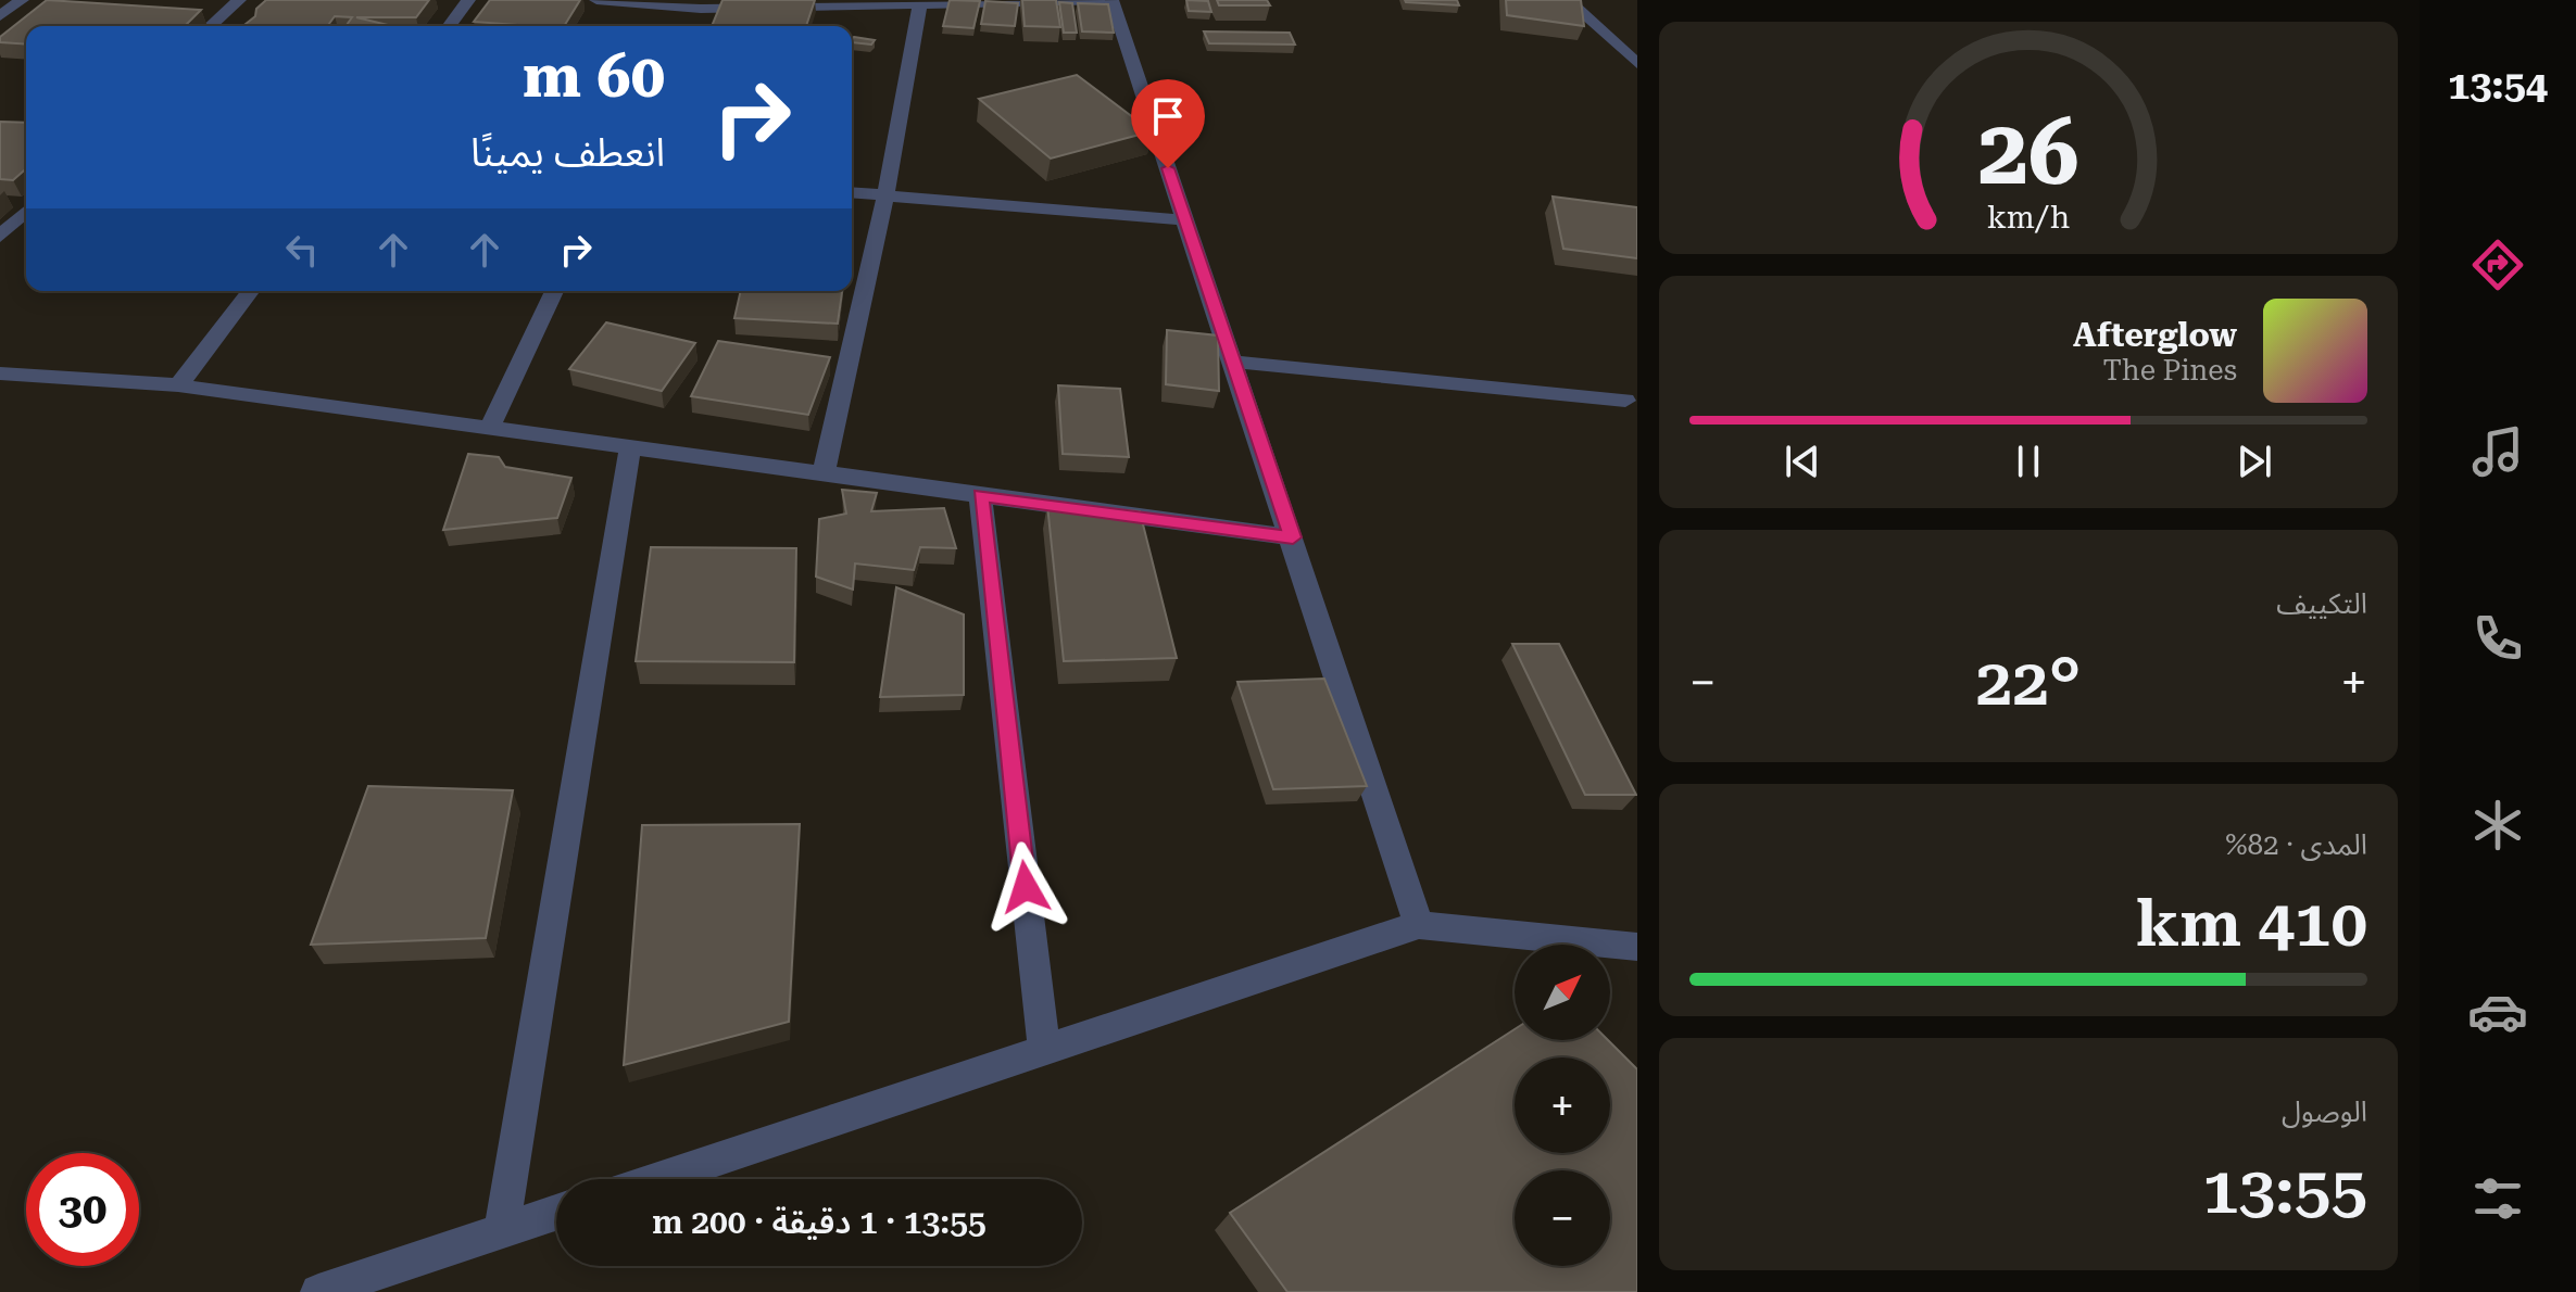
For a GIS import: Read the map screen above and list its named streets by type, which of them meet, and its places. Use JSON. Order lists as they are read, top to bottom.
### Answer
{
  "north": "top right",
  "page": {
    "tabs": "13:54",
    "turn": ["60 m", "انعطف يمينًا"],
    "song": ["Afterglow", "The Pines"],
    "tile": [
      "التكييف",
      ["المدى · 82%", "410 km"],
      ["الوصول", "13:55"]
    ],
    "heat": ["−", "22°", "+"],
    "map_buttons": ["+", "−"],
    "limit": "30",
    "trip": "13:55 · 1 دقيقة · 200 m",
    "gauge": ["26", "km/h"]
  }
}
